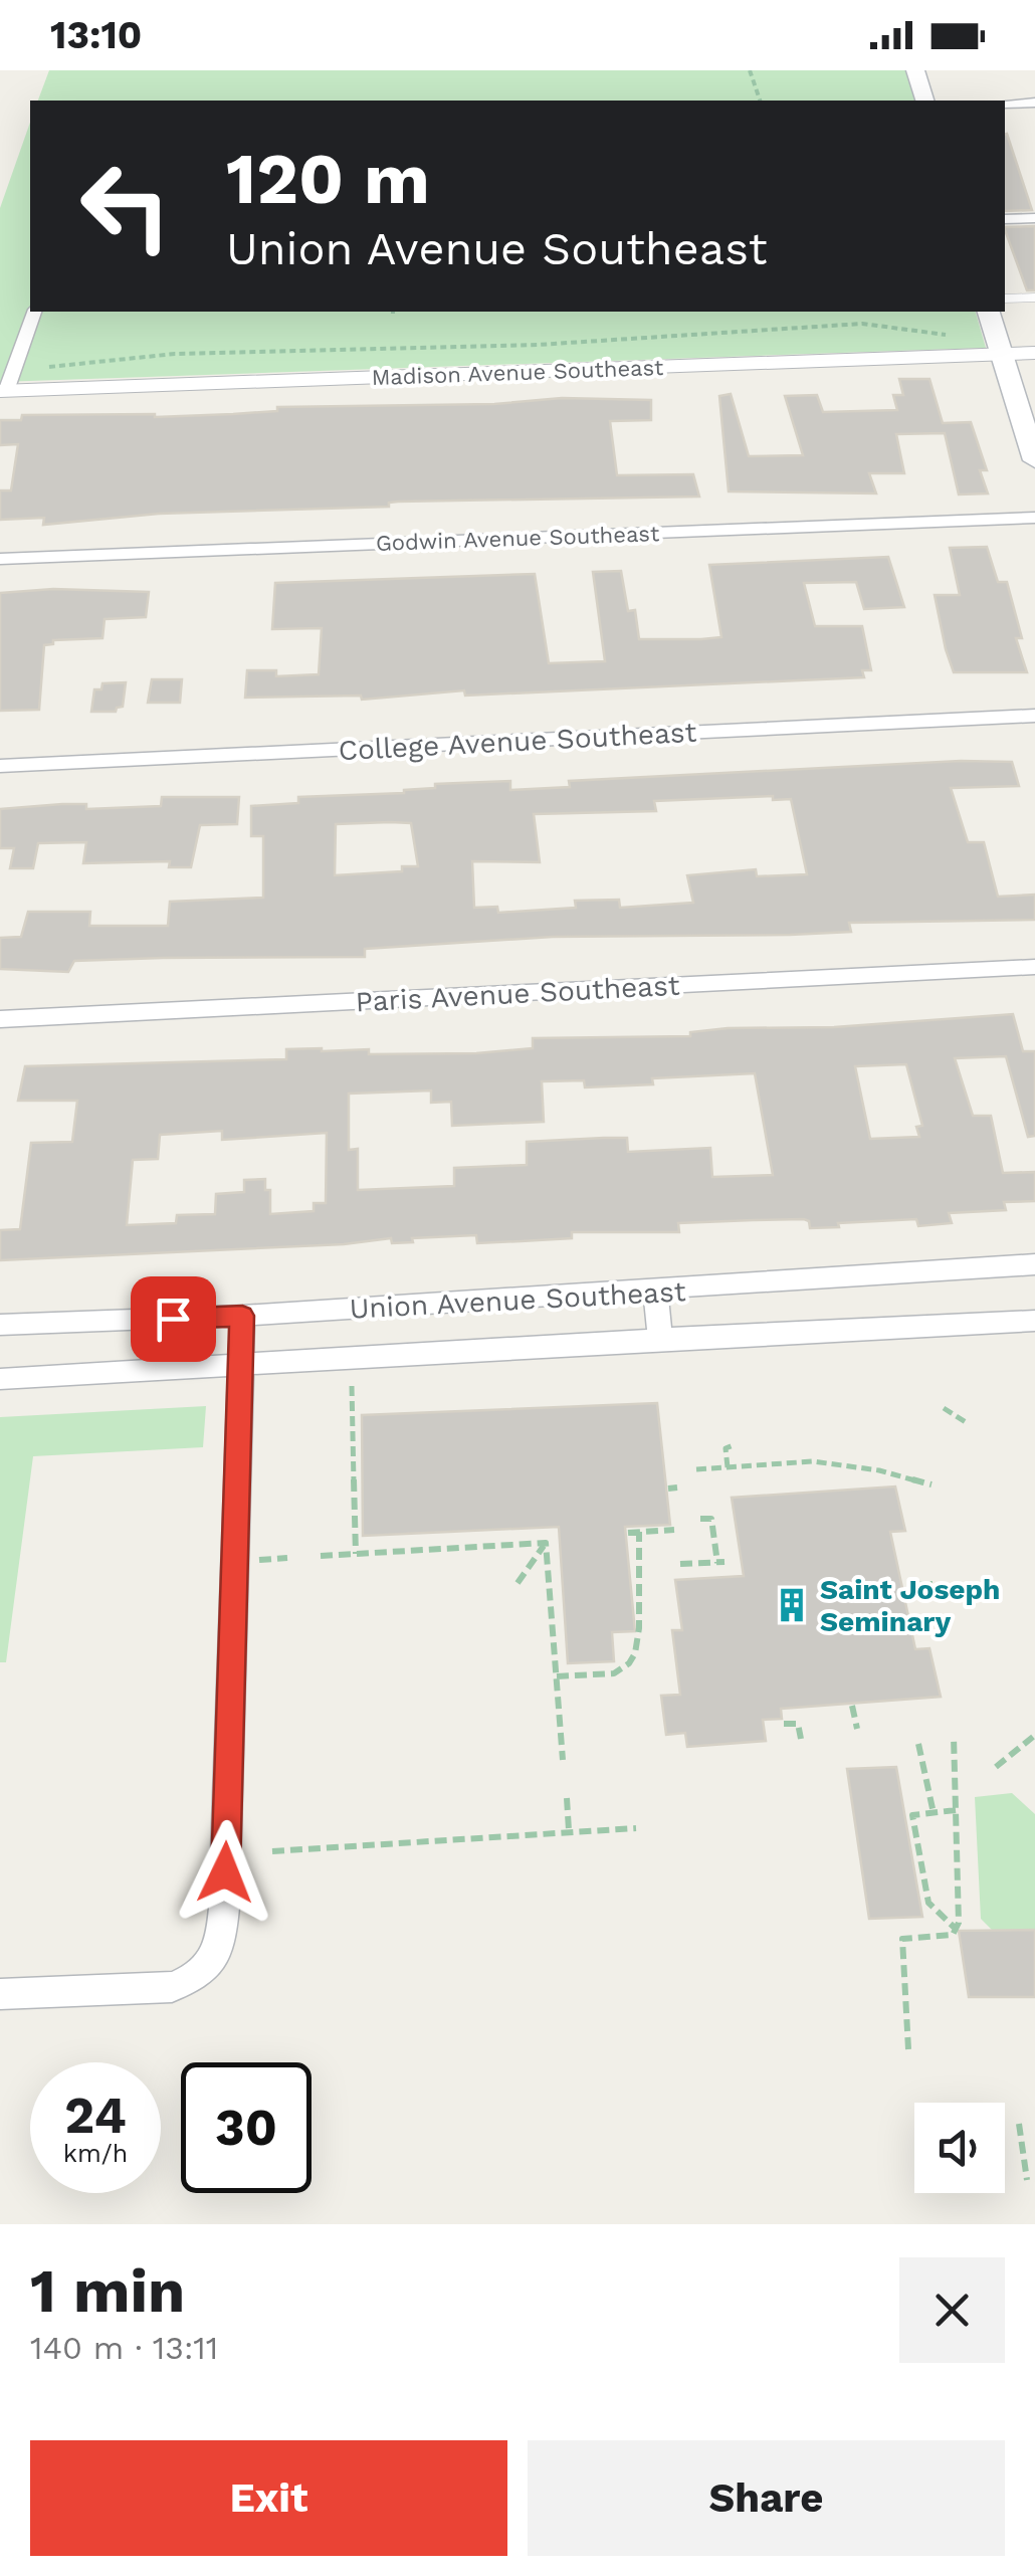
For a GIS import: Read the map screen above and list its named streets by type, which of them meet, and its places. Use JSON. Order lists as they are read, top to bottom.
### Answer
{
  "streets": {
    "street": [
      "Madison Avenue Southeast",
      "Godwin Avenue Southeast",
      "College Avenue Southeast",
      "Paris Avenue Southeast",
      "Union Avenue Southeast"
    ]
  },
  "places": {
    "building": ["Saint Joseph Seminary"]
  },
  "page": {
    "status": "13:10",
    "turn": ["120 m", "Union Avenue Southeast"],
    "speed": "24 km/h",
    "limit": "30",
    "heading": ["1 min", "140 m · 13:11"],
    "buttons": ["Exit", "Share"]
  }
}
